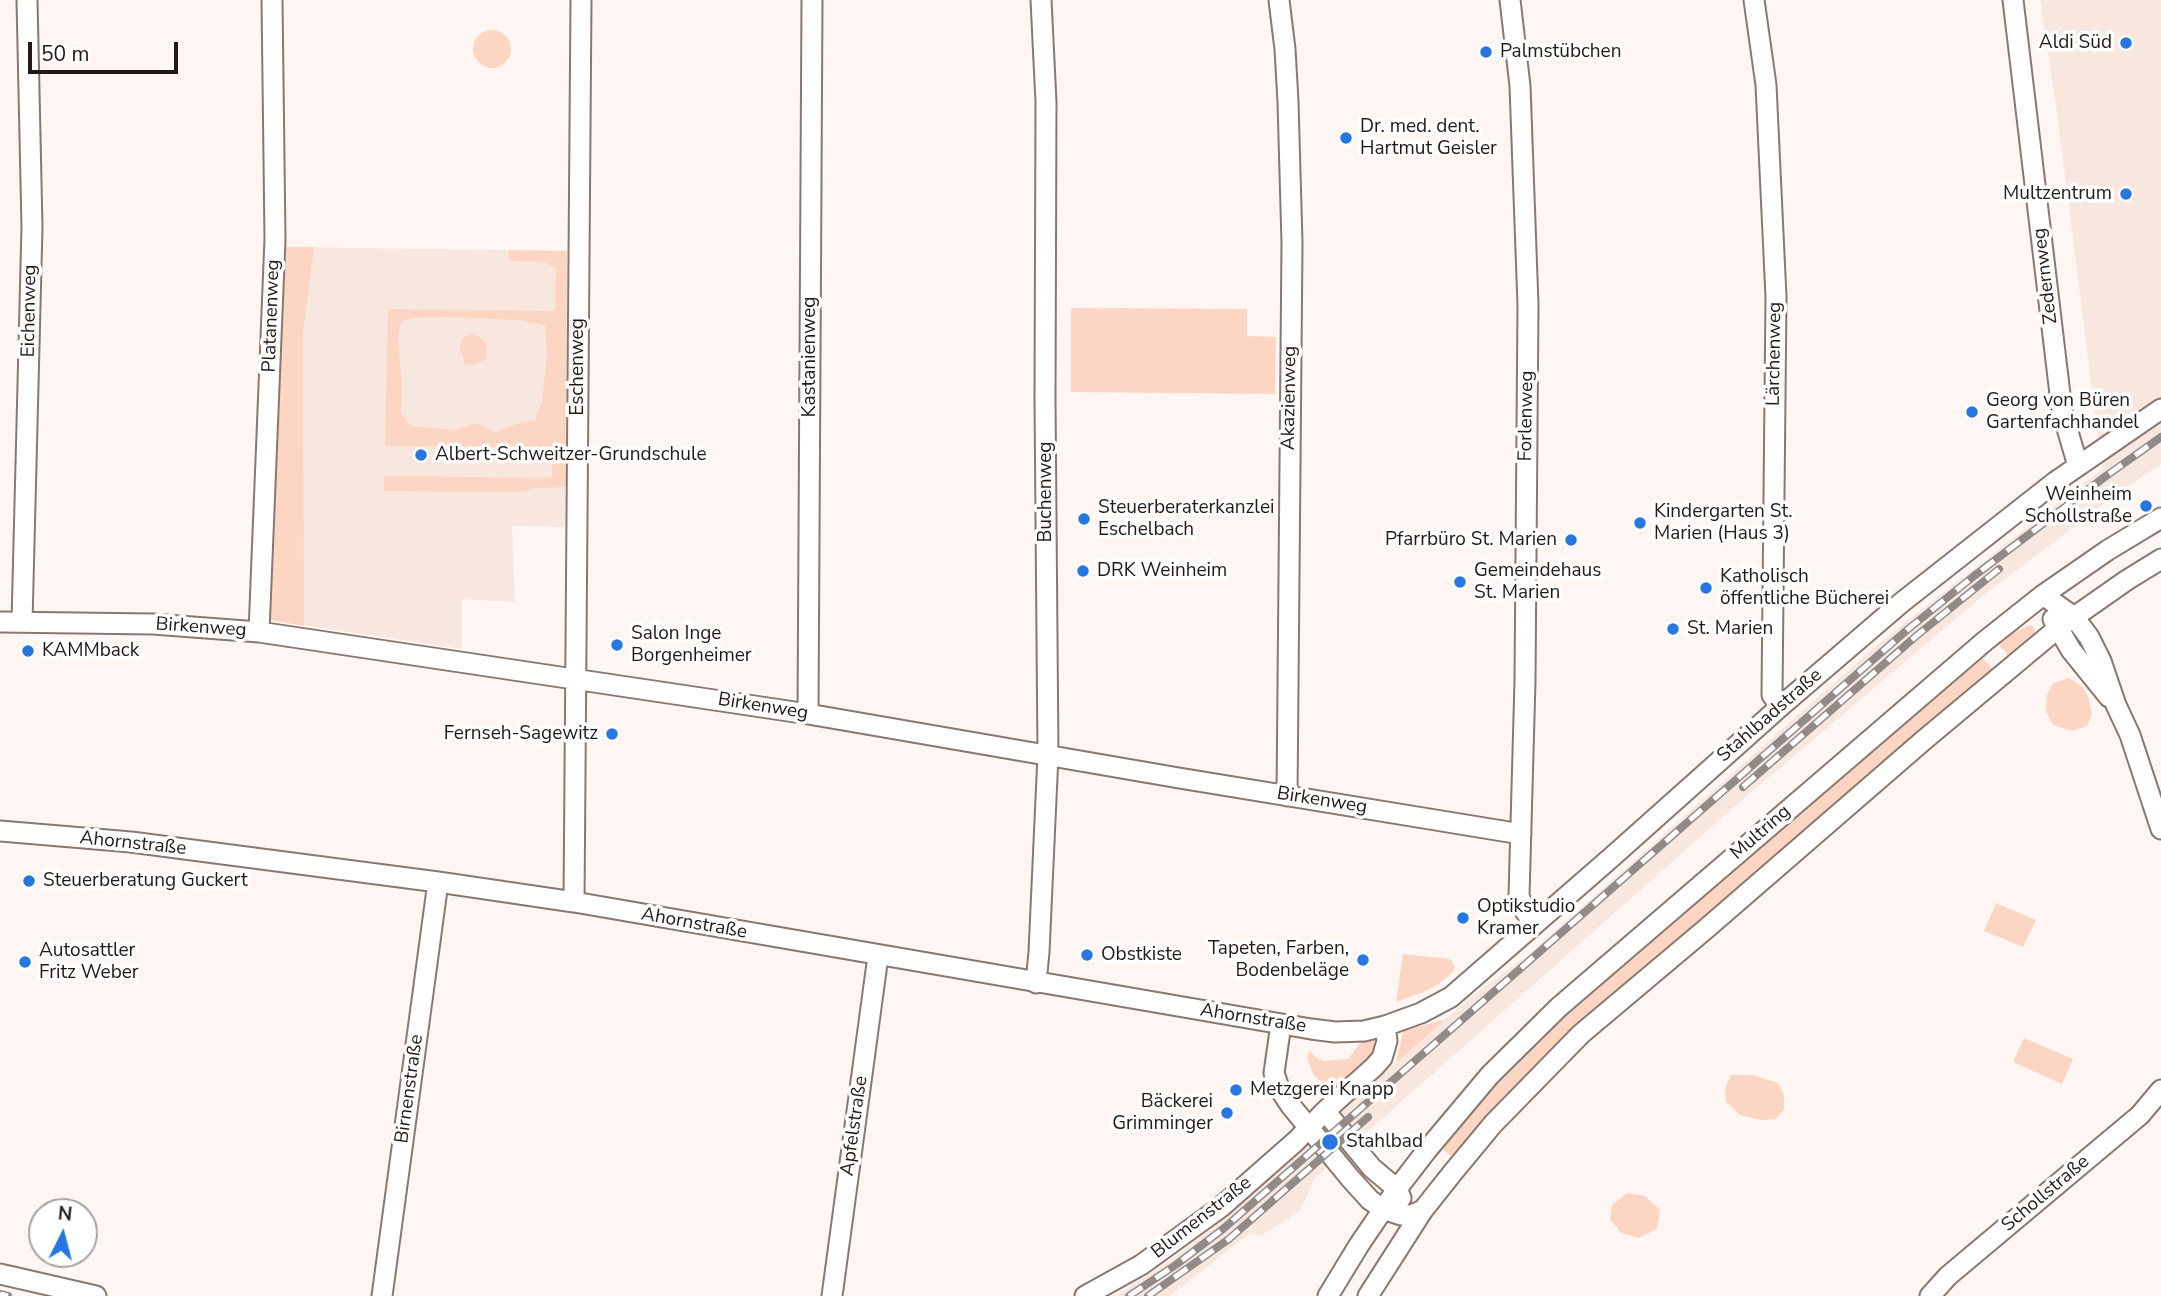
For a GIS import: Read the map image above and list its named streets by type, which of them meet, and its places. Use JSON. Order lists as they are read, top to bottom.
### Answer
{
  "streets": {
    "street": [
      "Zedernweg",
      "Eichenweg",
      "Platanenweg",
      "Lärchenweg",
      "Kastanienweg",
      "Eschenweg",
      "Akazienweg",
      "Forlenweg",
      "Buchenweg",
      "Birkenweg",
      "Stahlbadstraße",
      "Multring",
      "Ahornstraße",
      "Birnenstraße",
      "Apfelstraße",
      "Schollstraße",
      "Blumenstraße"
    ]
  },
  "crossings": [
    ["Zedernweg", "Stahlbadstraße"],
    ["Eichenweg", "Birkenweg"],
    ["Platanenweg", "Birkenweg"],
    ["Lärchenweg", "Stahlbadstraße"],
    ["Kastanienweg", "Birkenweg"],
    ["Eschenweg", "Birkenweg"],
    ["Eschenweg", "Ahornstraße"],
    ["Akazienweg", "Birkenweg"],
    ["Forlenweg", "Birkenweg"],
    ["Forlenweg", "Stahlbadstraße"],
    ["Buchenweg", "Birkenweg"],
    ["Buchenweg", "Ahornstraße"],
    ["Stahlbadstraße", "Ahornstraße"],
    ["Stahlbadstraße", "Blumenstraße"],
    ["Ahornstraße", "Birnenstraße"],
    ["Ahornstraße", "Apfelstraße"],
    ["Ahornstraße", "Blumenstraße"]
  ],
  "places": [
    "Aldi Süd",
    "Palmstübchen",
    "Dr. med. dent. Hartmut Geisler",
    "Multzentrum",
    "Georg von Büren Gartenfachhandel",
    "Albert-Schweitzer-Grundschule",
    "Weinheim Schollstraße",
    "Steuerberaterkanzlei Eschelbach",
    "Kindergarten St. Marien (Haus 3)",
    "Pfarrbüro St. Marien",
    "DRK Weinheim",
    "Gemeindehaus St. Marien",
    "Katholisch öffentliche Bücherei",
    "St. Marien",
    "Salon Inge Borgenheimer",
    "KAMMback",
    "Fernseh-Sagewitz",
    "Steuerberatung Guckert",
    "Optikstudio Kramer",
    "Obstkiste",
    "Tapeten, Farben, Bodenbeläge",
    "Autosattler Fritz Weber",
    "Metzgerei Knapp",
    "Bäckerei Grimminger",
    "Stahlbad"
  ],
  "scale_bar": "50 m",
  "north": "top"
}
